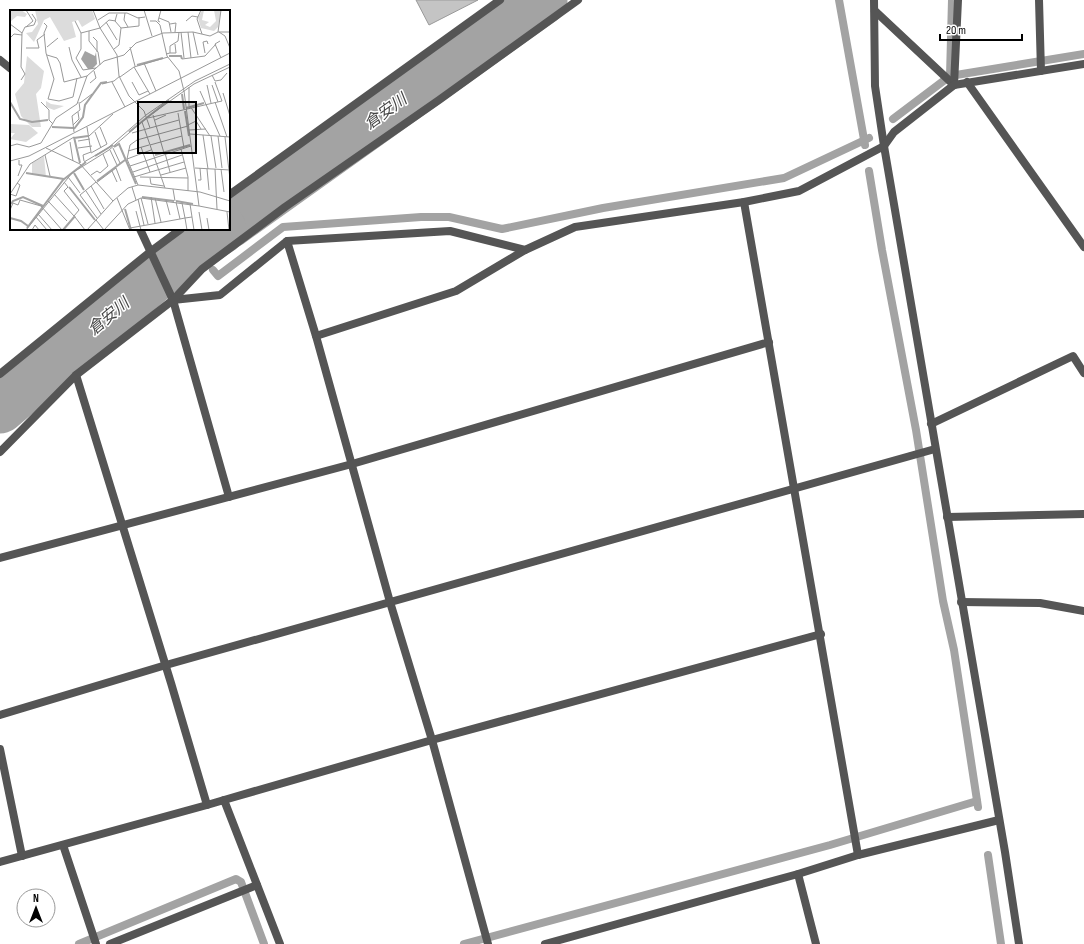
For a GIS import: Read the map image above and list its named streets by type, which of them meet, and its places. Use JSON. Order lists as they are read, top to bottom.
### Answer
{
  "water": ["倉安川"],
  "scale_bar": "20 m",
  "north": "top"
}
